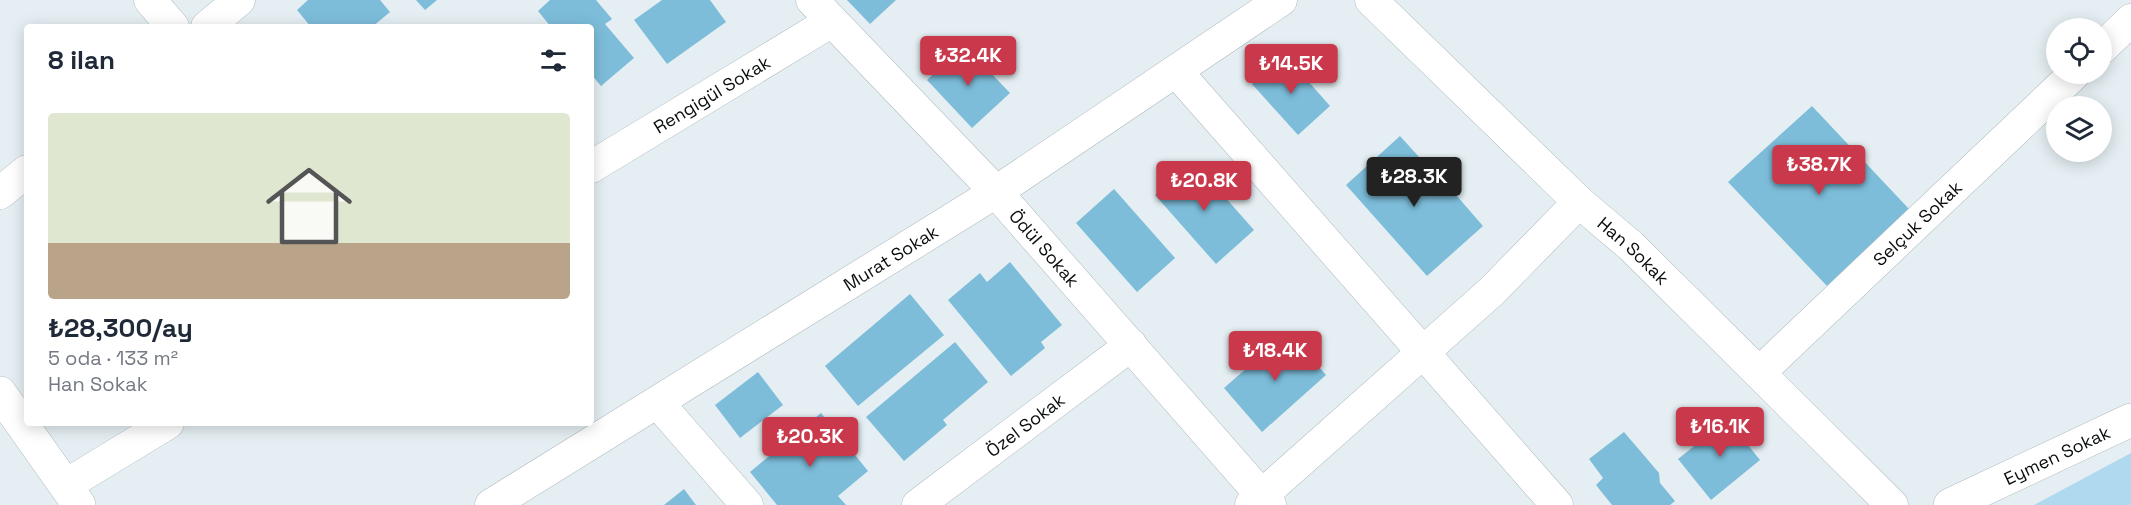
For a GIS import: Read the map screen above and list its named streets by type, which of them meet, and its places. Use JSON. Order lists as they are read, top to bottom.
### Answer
{
  "streets": {
    "main road": ["Eymen Sokak"],
    "street": [
      "Rengigül Sokak",
      "Selçuk Sokak",
      "Ödül Sokak",
      "Han Sokak",
      "Murat Sokak",
      "Özel Sokak"
    ]
  },
  "crossings": [
    ["Rengigül Sokak", "Ödül Sokak"],
    ["Selçuk Sokak", "Han Sokak"],
    ["Ödül Sokak", "Murat Sokak"],
    ["Ödül Sokak", "Özel Sokak"]
  ],
  "page": {
    "heading": "8 ilan",
    "price": [
      "₺32.4K",
      "₺14.5K",
      "₺38.7K",
      "₺28.3K",
      "₺20.8K",
      "₺18.4K",
      "₺16.1K",
      "₺20.3K"
    ],
    "list": [
      {
        "name": "₺28,300/ay",
        "note": "5 oda · 133 m² · Han Sokak"
      }
    ]
  }
}
